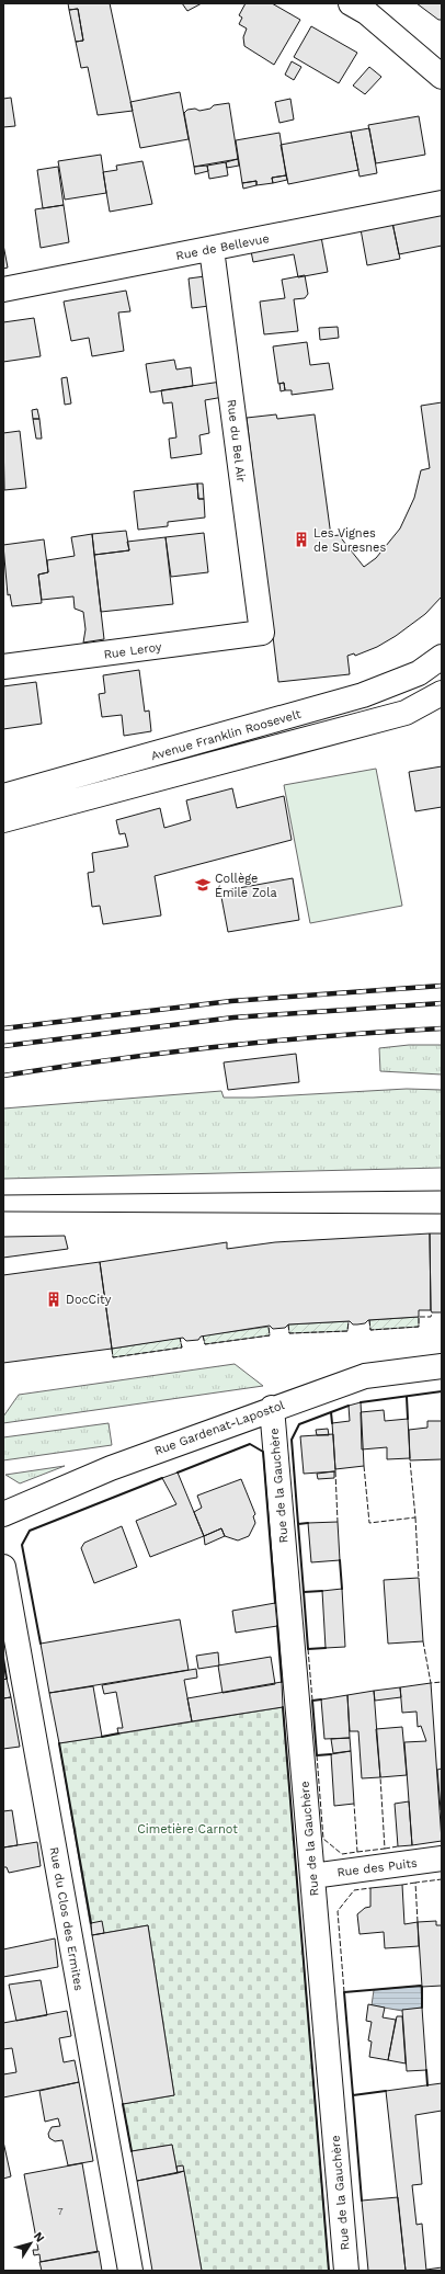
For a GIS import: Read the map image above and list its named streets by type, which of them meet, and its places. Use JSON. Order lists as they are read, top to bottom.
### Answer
{
  "streets": {
    "street": [
      "Rue de Bellevue",
      "Rue du Bel Air",
      "Rue Leroy",
      "Avenue Franklin Roosevelt",
      "Rue Gardenat-Lapostol",
      "Rue de la Gauchère",
      "Rue des Puits",
      "Rue du Clos des Ermites"
    ]
  },
  "crossings": [
    ["Rue de Bellevue", "Rue du Bel Air"],
    ["Rue du Bel Air", "Rue Leroy"],
    ["Rue Gardenat-Lapostol", "Rue de la Gauchère"],
    ["Rue de la Gauchère", "Rue des Puits"]
  ],
  "parks": ["Cimetière Carnot"],
  "places": {
    "building": ["Les Vignes de Suresnes", "DocCity"],
    "school or university": ["Collège Émile Zola"]
  },
  "house_numbers": ["7"],
  "north": "top right"
}
